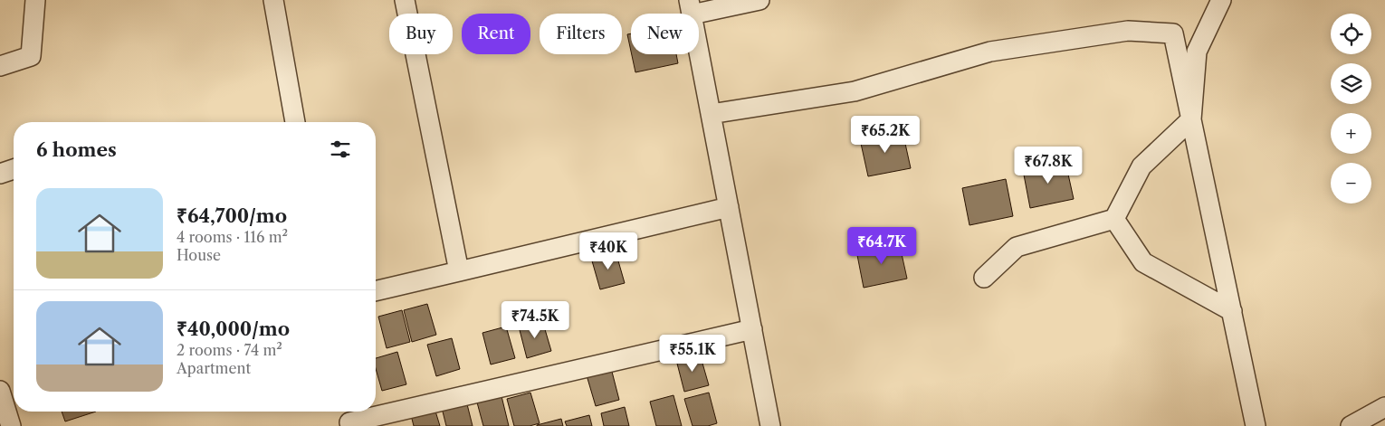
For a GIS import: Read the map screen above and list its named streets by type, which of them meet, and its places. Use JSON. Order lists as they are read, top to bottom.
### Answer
{
  "page": {
    "map_buttons": ["+", "−"],
    "chip": [
      "Buy",
      "Rent",
      "Filters",
      "New"
    ],
    "price": [
      "₹65.2K",
      "₹67.8K",
      "₹64.7K",
      "₹40K",
      "₹74.5K",
      "₹55.1K"
    ],
    "heading": "6 homes",
    "list": [
      {
        "name": "₹64,700/mo",
        "note": "4 rooms · 116 m² · House"
      },
      {
        "name": "₹40,000/mo",
        "note": "2 rooms · 74 m² · Apartment"
      }
    ]
  }
}
